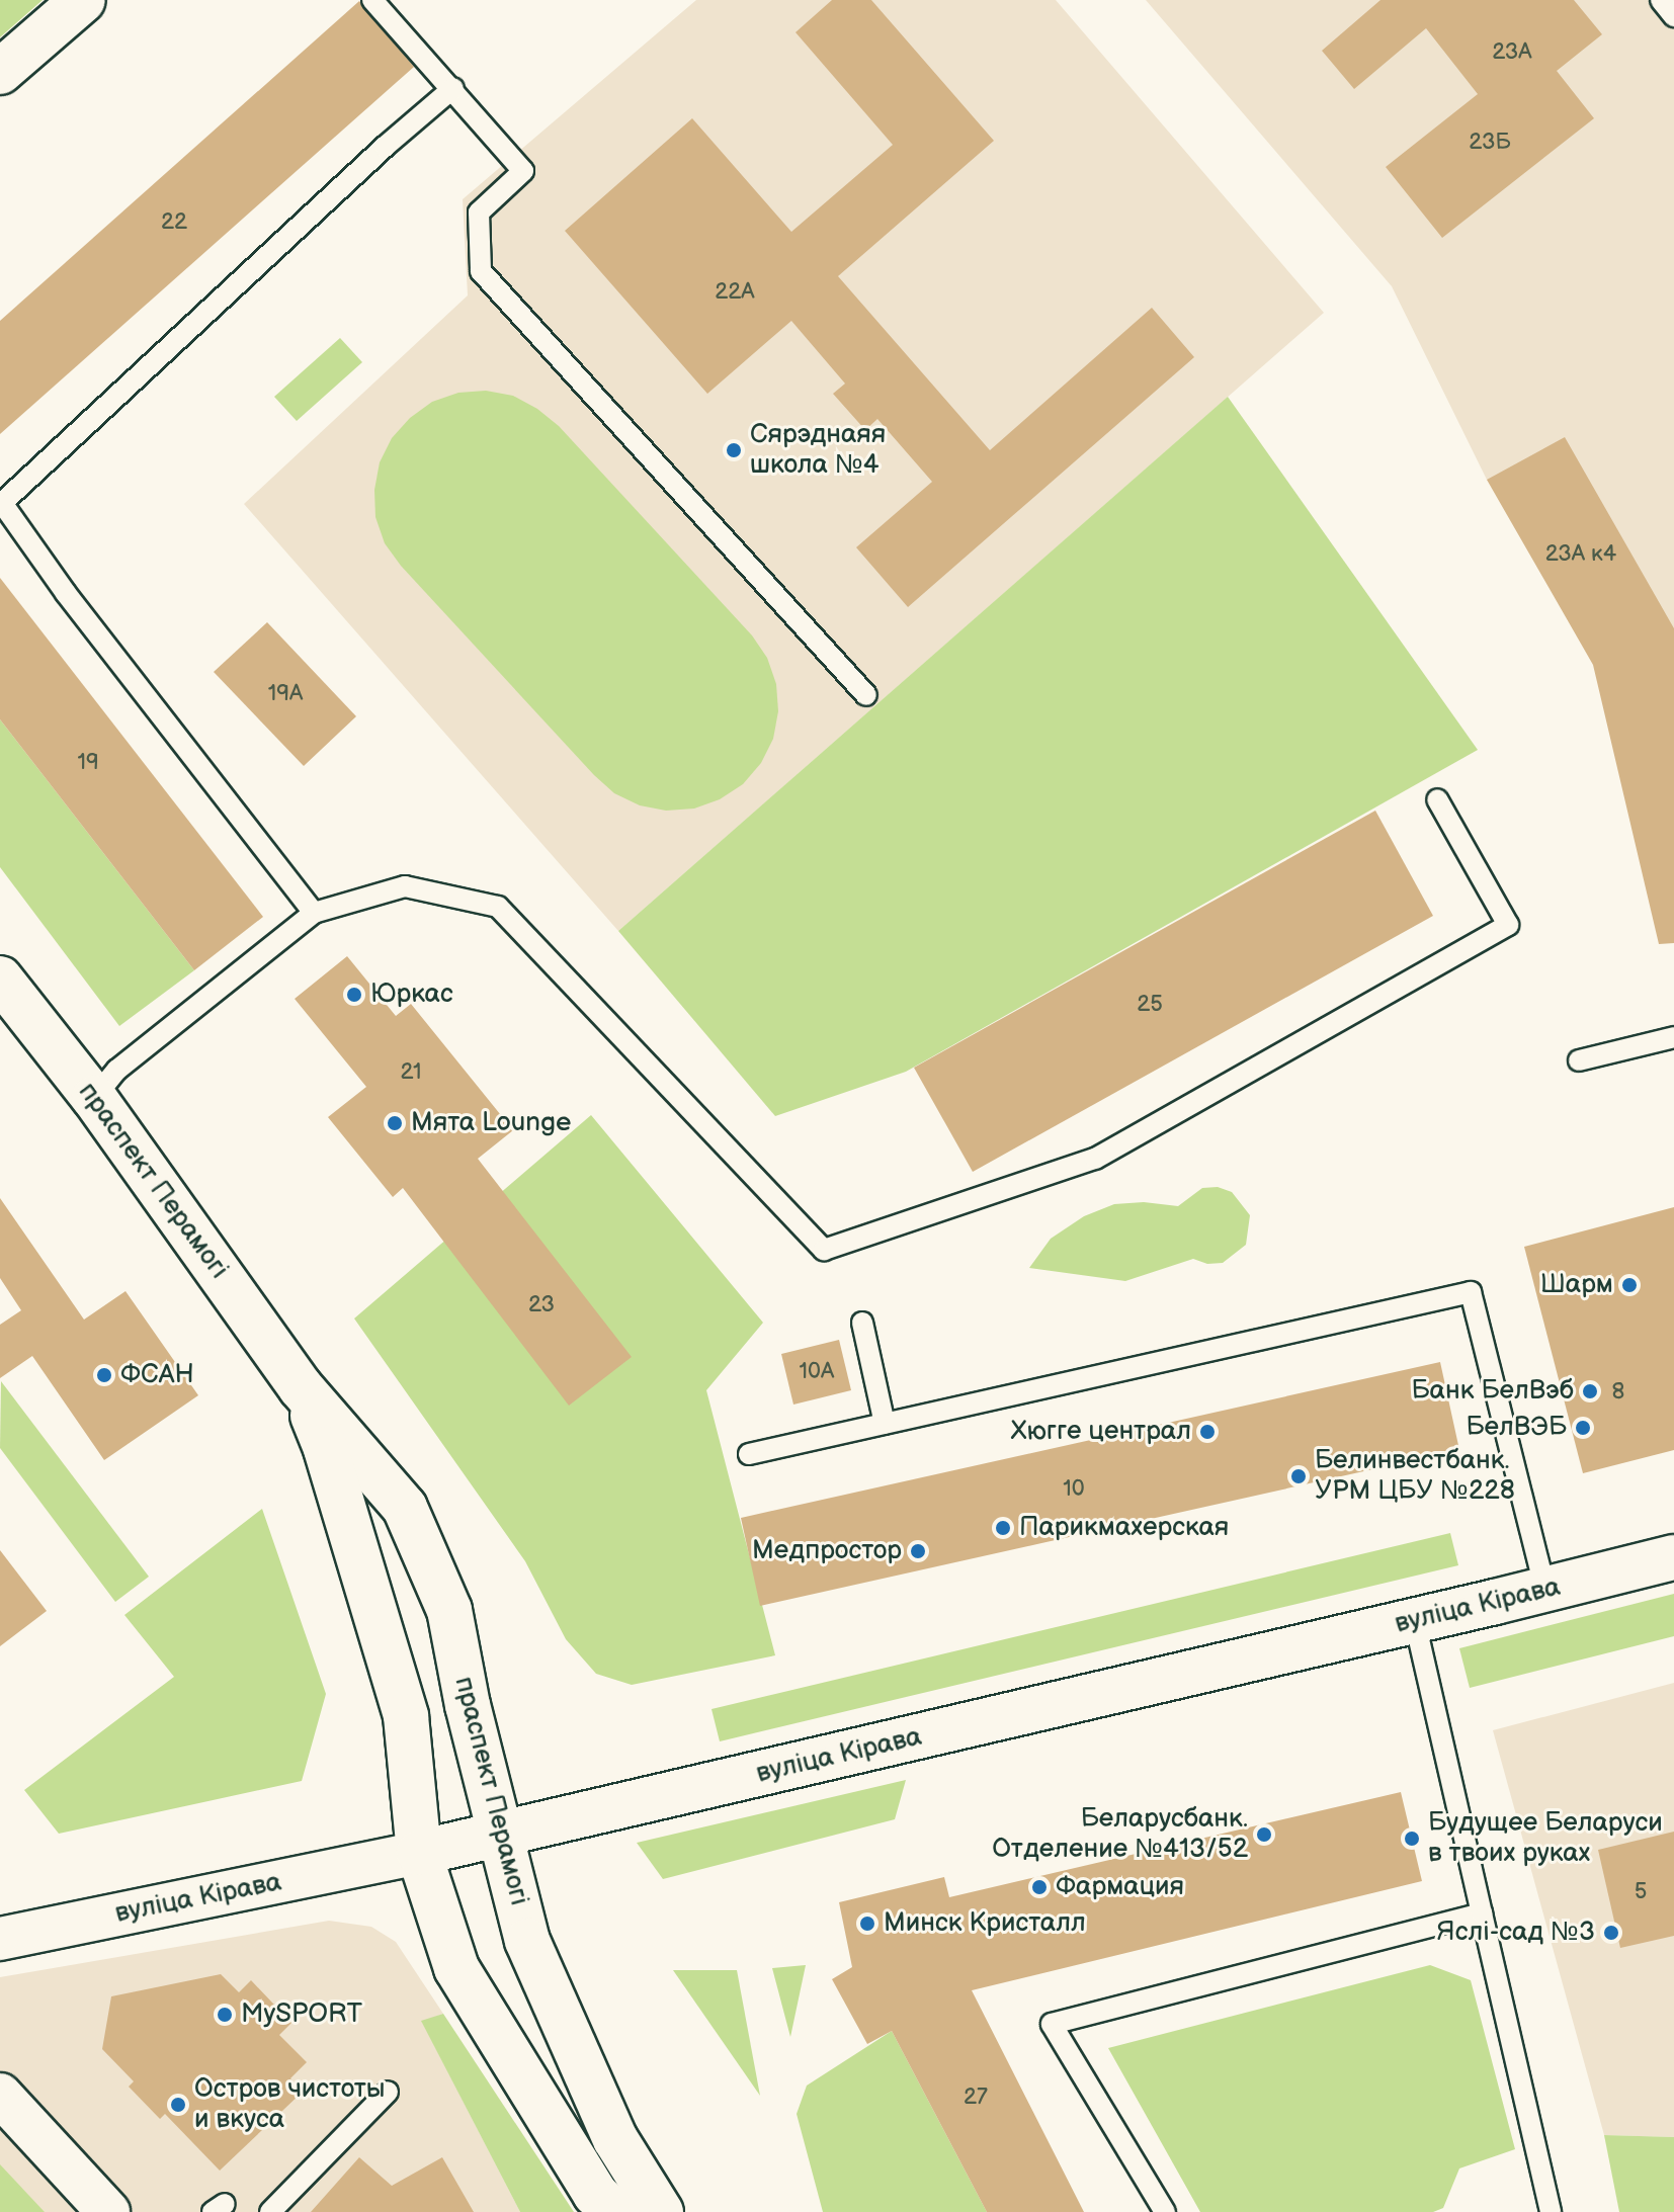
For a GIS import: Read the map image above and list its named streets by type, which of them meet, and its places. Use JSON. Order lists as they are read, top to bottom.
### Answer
{
  "streets": {
    "main road": ["праспект Перамогі", "вуліца Кірава"]
  },
  "crossings": [
    ["праспект Перамогі", "вуліца Кірава"]
  ],
  "places": [
    "Сярэднаяя школа №4",
    "Юркас",
    "Мята Lounge",
    "Шарм",
    "ФСАН",
    "Банк БелВэб",
    "БелВЭБ",
    "Хюгге централ",
    "Белинвестбанк. УРМ ЦБУ №228",
    "Парикмахерская",
    "Медпростор",
    "Беларусбанк. Отделение №413/52",
    "Будущее Беларуси в твоих руках",
    "Фармация",
    "Минск Кристалл",
    "Яслі-сад №3",
    "MySPORT",
    "Остров чистоты и вкуса"
  ],
  "house_numbers": [
    "23А",
    "23Б",
    "22",
    "22А",
    "23А к4",
    "19А",
    "19",
    "25",
    "21",
    "23",
    "10А",
    "8",
    "10",
    "5",
    "27"
  ]
}
